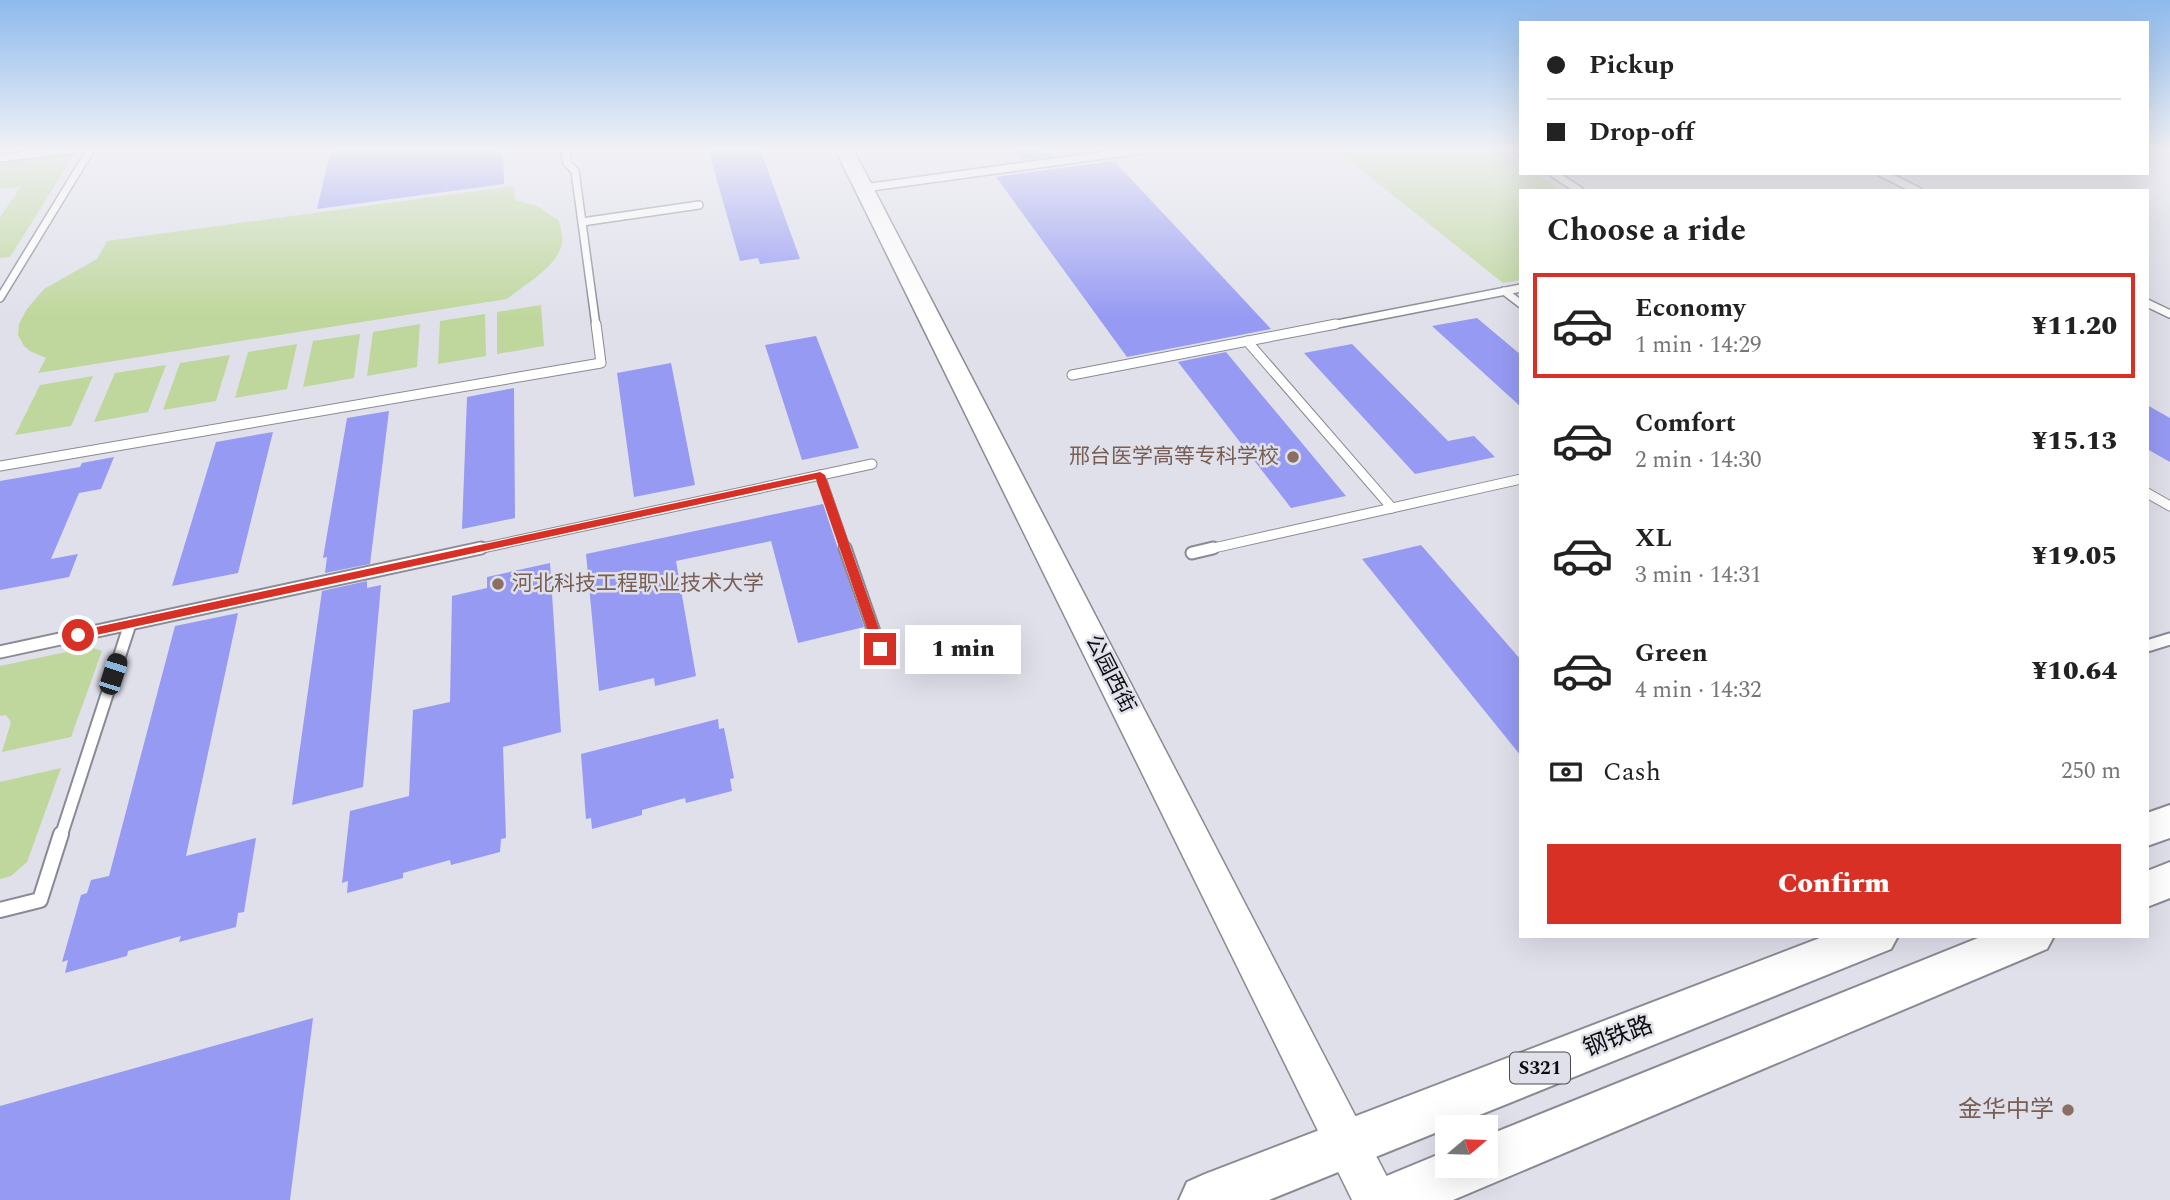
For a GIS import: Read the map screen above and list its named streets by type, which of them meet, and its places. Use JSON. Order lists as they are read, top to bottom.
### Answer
{
  "streets": {
    "main road": ["钢铁路", "S321"],
    "street": ["公园西街"]
  },
  "crossings": [
    ["公园西街", "钢铁路"]
  ],
  "places": ["邢台医学高等专科学校", "河北科技工程职业技术大学", "金华中学"],
  "north": "right",
  "page": {
    "banner": ["Pickup", "Drop-off"],
    "heading": "Choose a ride",
    "list": [
      {
        "name": "Economy",
        "note": "1 min · 14:29",
        "value": "¥11.20"
      },
      {
        "name": "Comfort",
        "note": "2 min · 14:30",
        "value": "¥15.13"
      },
      {
        "name": "XL",
        "note": "3 min · 14:31",
        "value": "¥19.05"
      },
      {
        "name": "Green",
        "note": "4 min · 14:32",
        "value": "¥10.64"
      }
    ],
    "bubble": "1 min",
    "pay": ["Cash", "250 m"],
    "buttons": "Confirm"
  }
}
